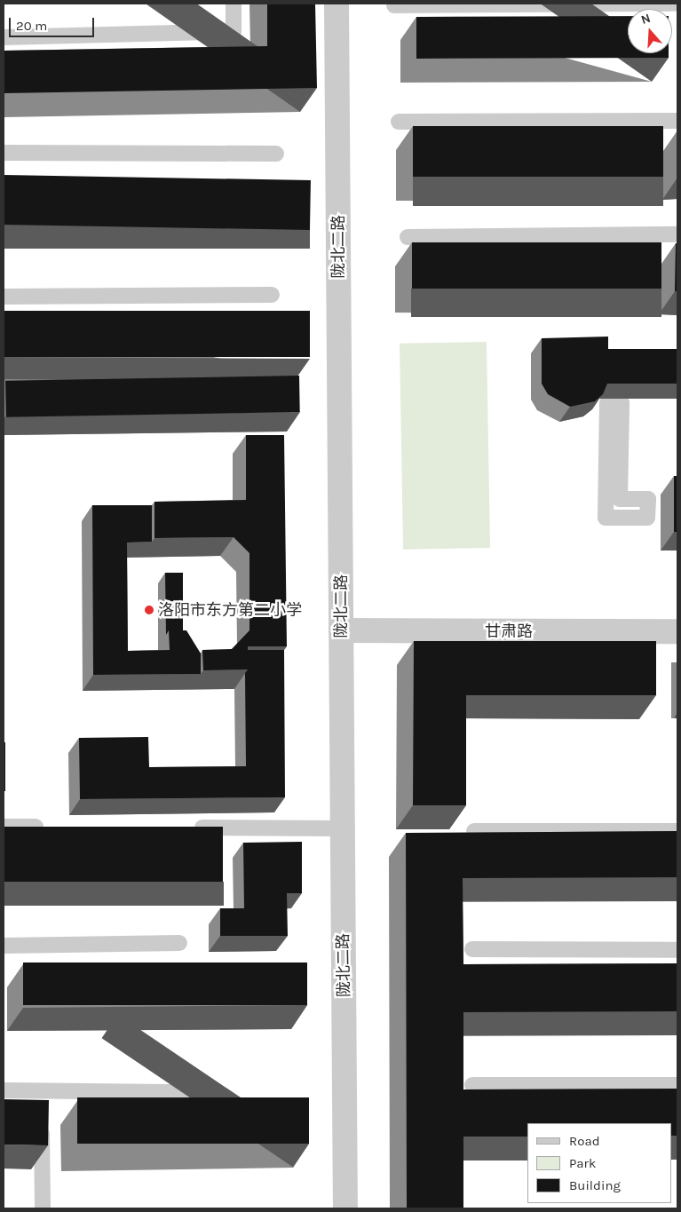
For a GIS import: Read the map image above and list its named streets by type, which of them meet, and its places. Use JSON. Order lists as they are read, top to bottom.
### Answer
{
  "streets": {
    "street": ["陇北二路", "甘肃路"]
  },
  "crossings": [
    ["陇北二路", "甘肃路"]
  ],
  "places": ["洛阳市东方第二小学"],
  "legend": ["Road", "Park", "Building"],
  "scale_bar": "20 m",
  "north": "top"
}
